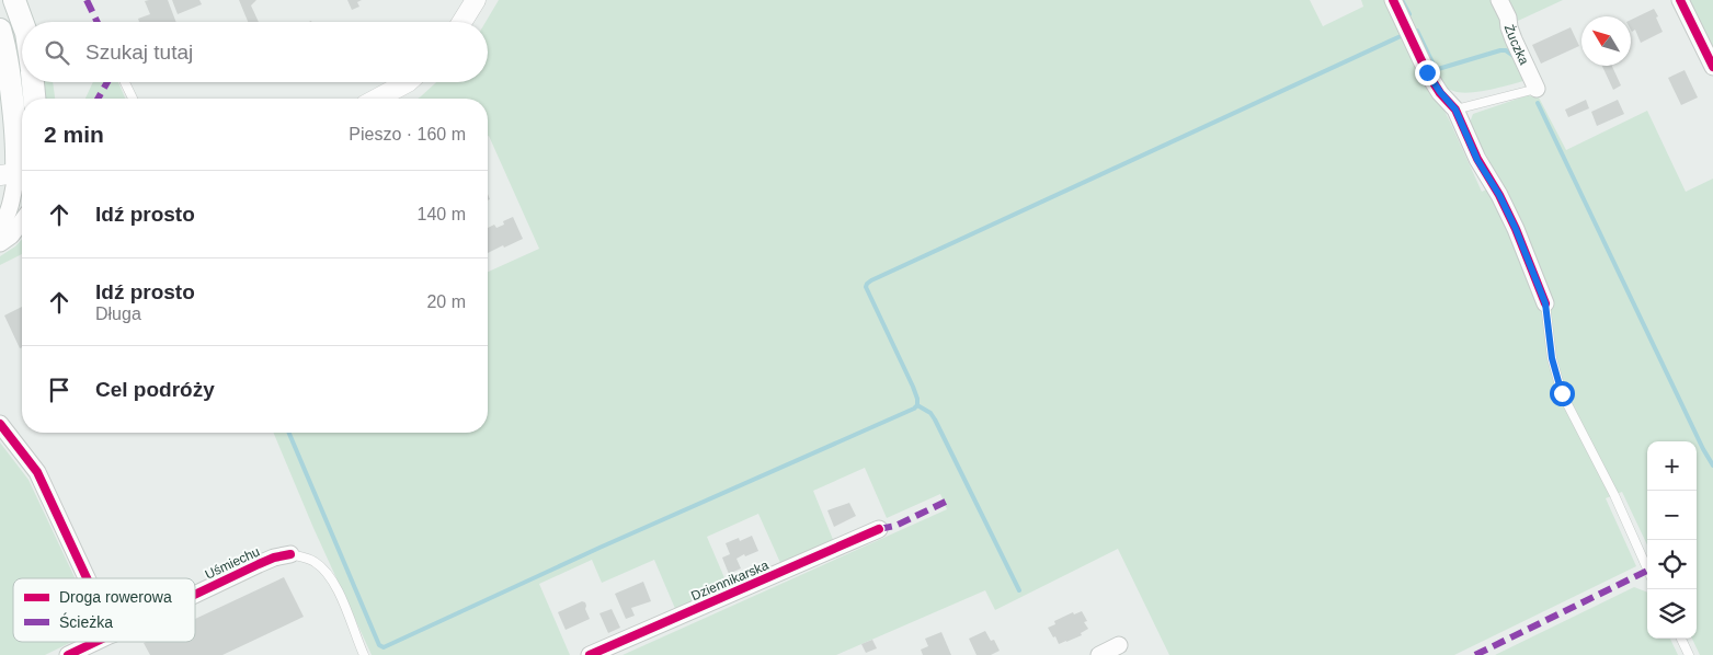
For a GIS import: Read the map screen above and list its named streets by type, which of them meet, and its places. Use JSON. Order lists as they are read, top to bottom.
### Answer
{
  "streets": {
    "street": ["Żuczka", "Uśmiechu", "Dziennikarska"]
  },
  "legend": ["Droga rowerowa", "Ścieżka"],
  "north": "top left",
  "page": {
    "search": "Szukaj tutaj",
    "heading": ["2 min", "Pieszo · 160 m"],
    "list": [
      ["Idź prosto", "140 m"],
      ["Idź prosto", "Długa", "20 m"],
      "Cel podróży"
    ],
    "map_buttons": ["+", "−"]
  }
}
